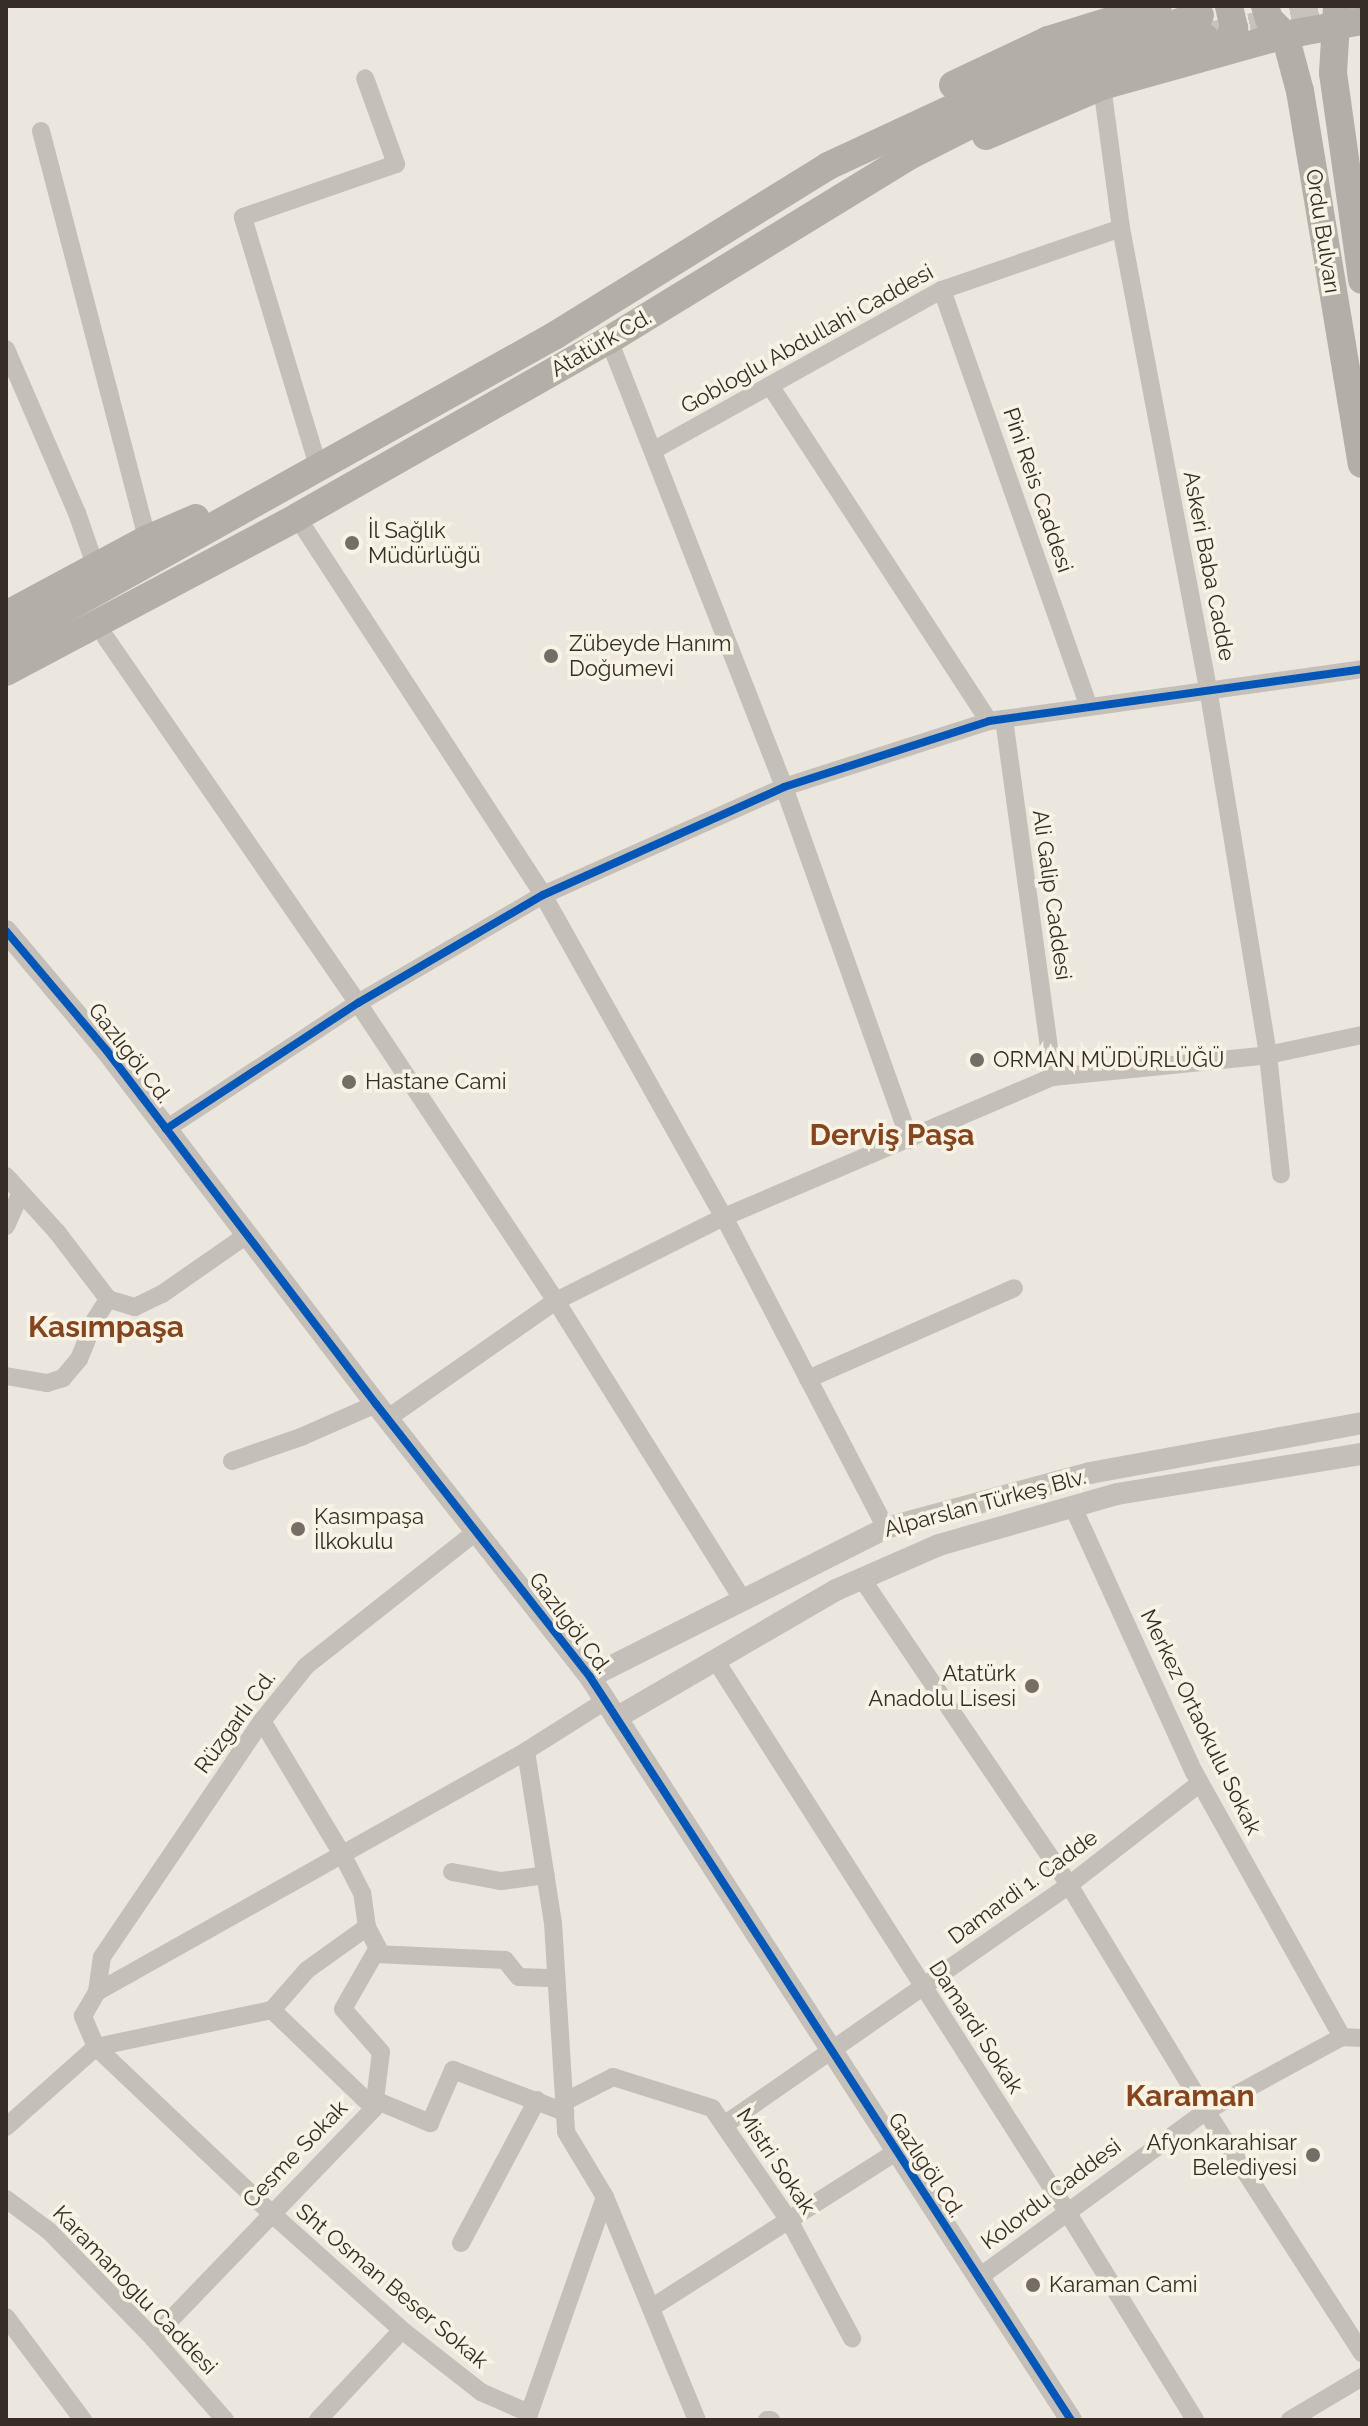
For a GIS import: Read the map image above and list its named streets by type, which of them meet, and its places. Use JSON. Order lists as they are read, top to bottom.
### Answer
{
  "streets": {
    "main road": ["Ordu Bulvarı", "Atatürk Cd."],
    "street": [
      "Gobloglu Abdullahi Caddesi",
      "Pini Reis Caddesi",
      "Askeri Baba Cadde",
      "Ali Galip Caddesi",
      "Gazlıgöl Cd.",
      "Alparslan Türkeş Blv.",
      "Rüzgarlı Cd.",
      "Merkez Ortaokulu Sokak",
      "Damardi 1. Cadde",
      "Damardi Sokak",
      "Cesme Sokak",
      "Mistri Sokak",
      "Kolordu Caddesi",
      "Sht Osman Beser Sokak",
      "Karamanoglu Caddesi"
    ]
  },
  "crossings": [
    ["Gobloglu Abdullahi Caddesi", "Pini Reis Caddesi"],
    ["Gobloglu Abdullahi Caddesi", "Askeri Baba Cadde"],
    ["Gazlıgöl Cd.", "Alparslan Türkeş Blv."],
    ["Gazlıgöl Cd.", "Rüzgarlı Cd."],
    ["Gazlıgöl Cd.", "Damardi 1. Cadde"],
    ["Gazlıgöl Cd.", "Kolordu Caddesi"],
    ["Alparslan Türkeş Blv.", "Merkez Ortaokulu Sokak"],
    ["Alparslan Türkeş Blv.", "Damardi Sokak"],
    ["Rüzgarlı Cd.", "Sht Osman Beser Sokak"],
    ["Merkez Ortaokulu Sokak", "Damardi 1. Cadde"],
    ["Merkez Ortaokulu Sokak", "Kolordu Caddesi"],
    ["Damardi 1. Cadde", "Damardi Sokak"],
    ["Damardi 1. Cadde", "Mistri Sokak"],
    ["Damardi Sokak", "Kolordu Caddesi"],
    ["Cesme Sokak", "Sht Osman Beser Sokak"],
    ["Cesme Sokak", "Karamanoglu Caddesi"]
  ],
  "districts": ["Derviş Paşa", "Kasımpaşa", "Karaman"],
  "places": [
    "İl Sağlık Müdürlüğü",
    "Zübeyde Hanım Doğumevi",
    "ORMAN MÜDÜRLÜĞÜ",
    "Hastane Cami",
    "Kasımpaşa İlkokulu",
    "Atatürk Anadolu Lisesi",
    "Afyonkarahisar Belediyesi",
    "Karaman Cami"
  ]
}
